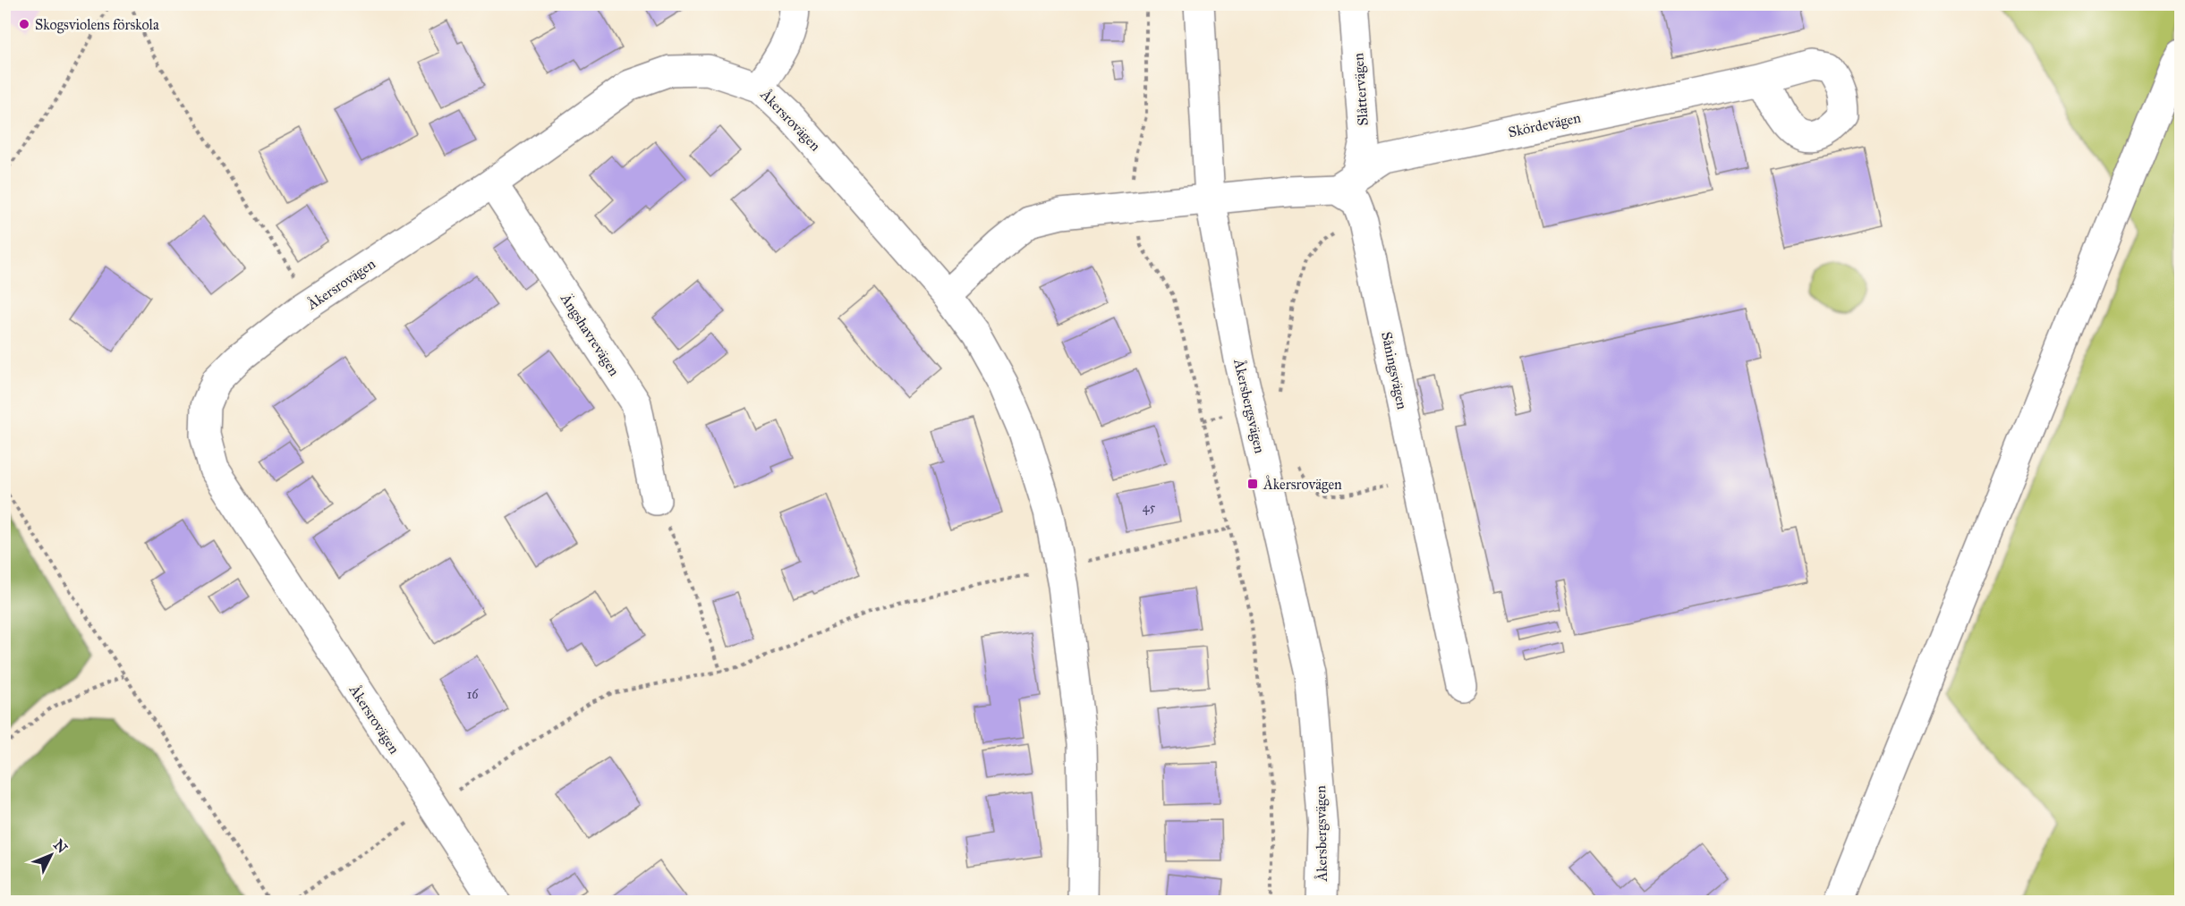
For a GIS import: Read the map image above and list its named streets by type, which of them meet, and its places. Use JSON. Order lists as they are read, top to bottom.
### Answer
{
  "streets": {
    "street": [
      "Slåttervägen",
      "Åkersrovägen",
      "Skördevägen",
      "Ängshavrevägen",
      "Såningsvägen",
      "Åkersbergsvägen"
    ]
  },
  "crossings": [
    ["Slåttervägen", "Skördevägen"],
    ["Slåttervägen", "Såningsvägen"],
    ["Åkersrovägen", "Ängshavrevägen"],
    ["Skördevägen", "Såningsvägen"]
  ],
  "places": {
    "other": ["Skogsviolens förskola"],
    "transit": ["Åkersrovägen"]
  },
  "house_numbers": ["45", "16"],
  "north": "top right"
}
